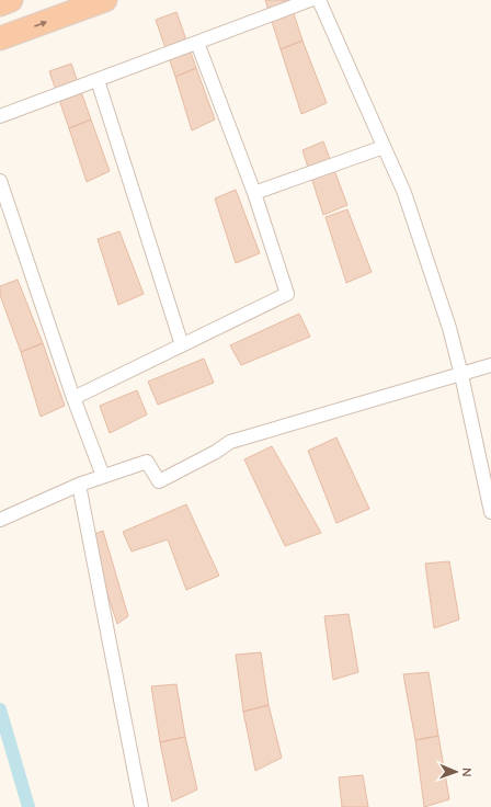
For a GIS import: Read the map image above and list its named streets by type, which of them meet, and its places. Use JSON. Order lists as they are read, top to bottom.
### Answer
{
  "north": "right"
}
